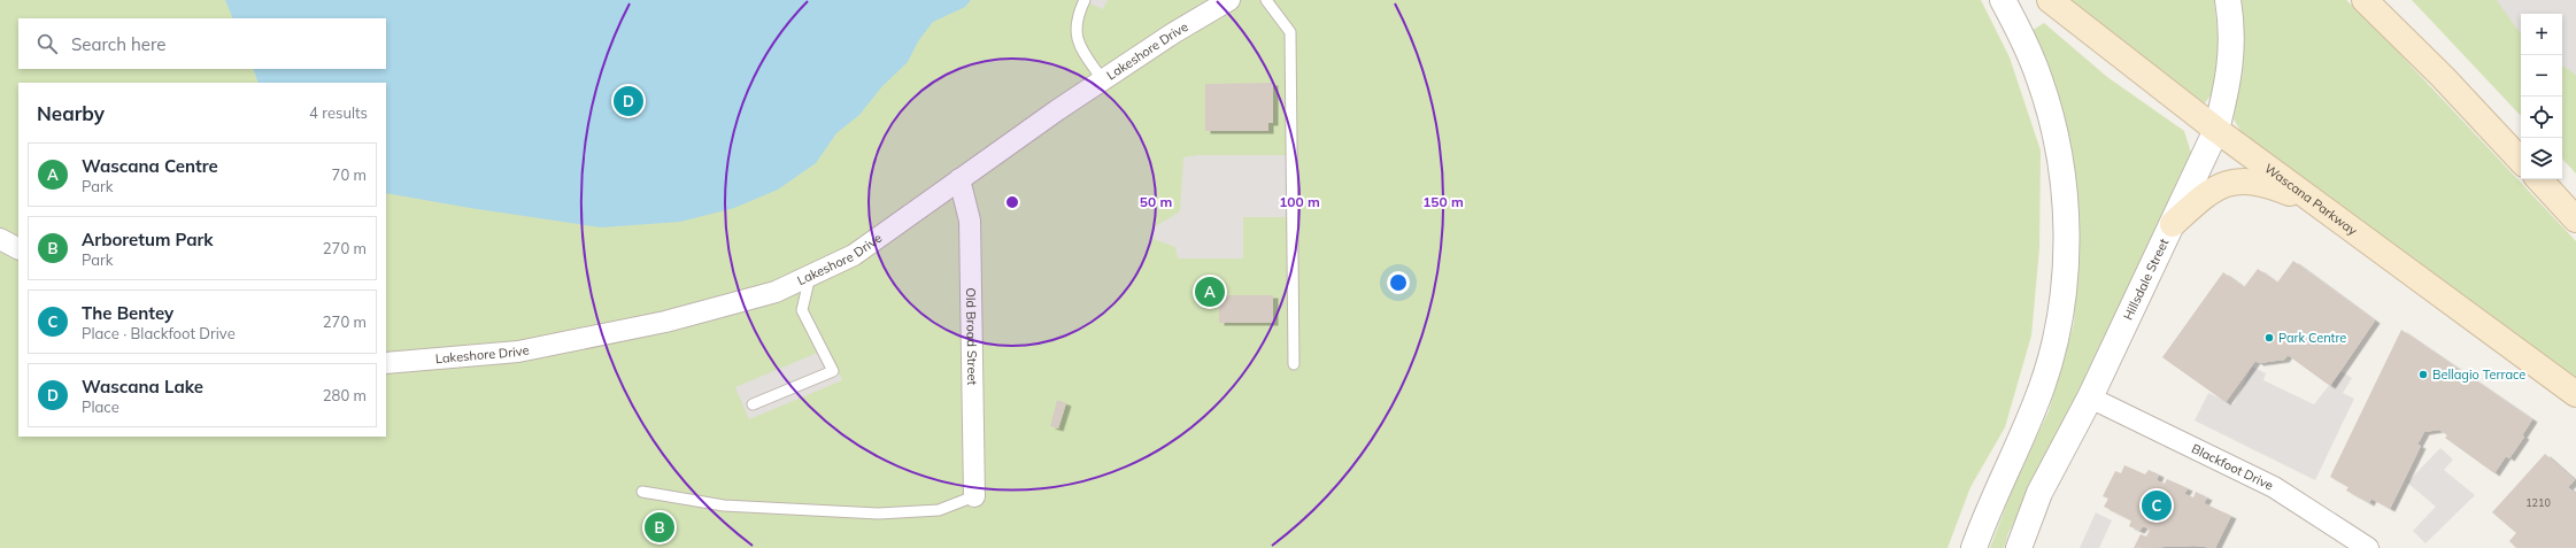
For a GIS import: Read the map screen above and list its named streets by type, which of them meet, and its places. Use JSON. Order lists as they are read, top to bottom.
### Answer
{
  "streets": {
    "main road": ["Wascana Parkway"],
    "street": [
      "Lakeshore Drive",
      "Hillsdale Street",
      "Old Broad Street",
      "Blackfoot Drive"
    ]
  },
  "crossings": [
    ["Lakeshore Drive", "Old Broad Street"],
    ["Wascana Parkway", "Hillsdale Street"],
    ["Hillsdale Street", "Blackfoot Drive"]
  ],
  "places": ["Park Centre", "Bellagio Terrace"],
  "house_numbers": ["1210"],
  "page": {
    "map_buttons": ["+", "−"],
    "search": "Search here",
    "heading": ["Nearby", "4 results"],
    "pins": [
      "D",
      "A",
      "C",
      "B"
    ],
    "list": [
      {
        "mark": "A",
        "name": "Wascana Centre",
        "note": "Park",
        "value": "70 m"
      },
      {
        "mark": "B",
        "name": "Arboretum Park",
        "note": "Park",
        "value": "270 m"
      },
      {
        "mark": "C",
        "name": "The Bentey",
        "note": "Place · Blackfoot Drive",
        "value": "270 m"
      },
      {
        "mark": "D",
        "name": "Wascana Lake",
        "note": "Place",
        "value": "280 m"
      }
    ]
  },
  "rings": ["50 m", "100 m", "150 m"]
}
